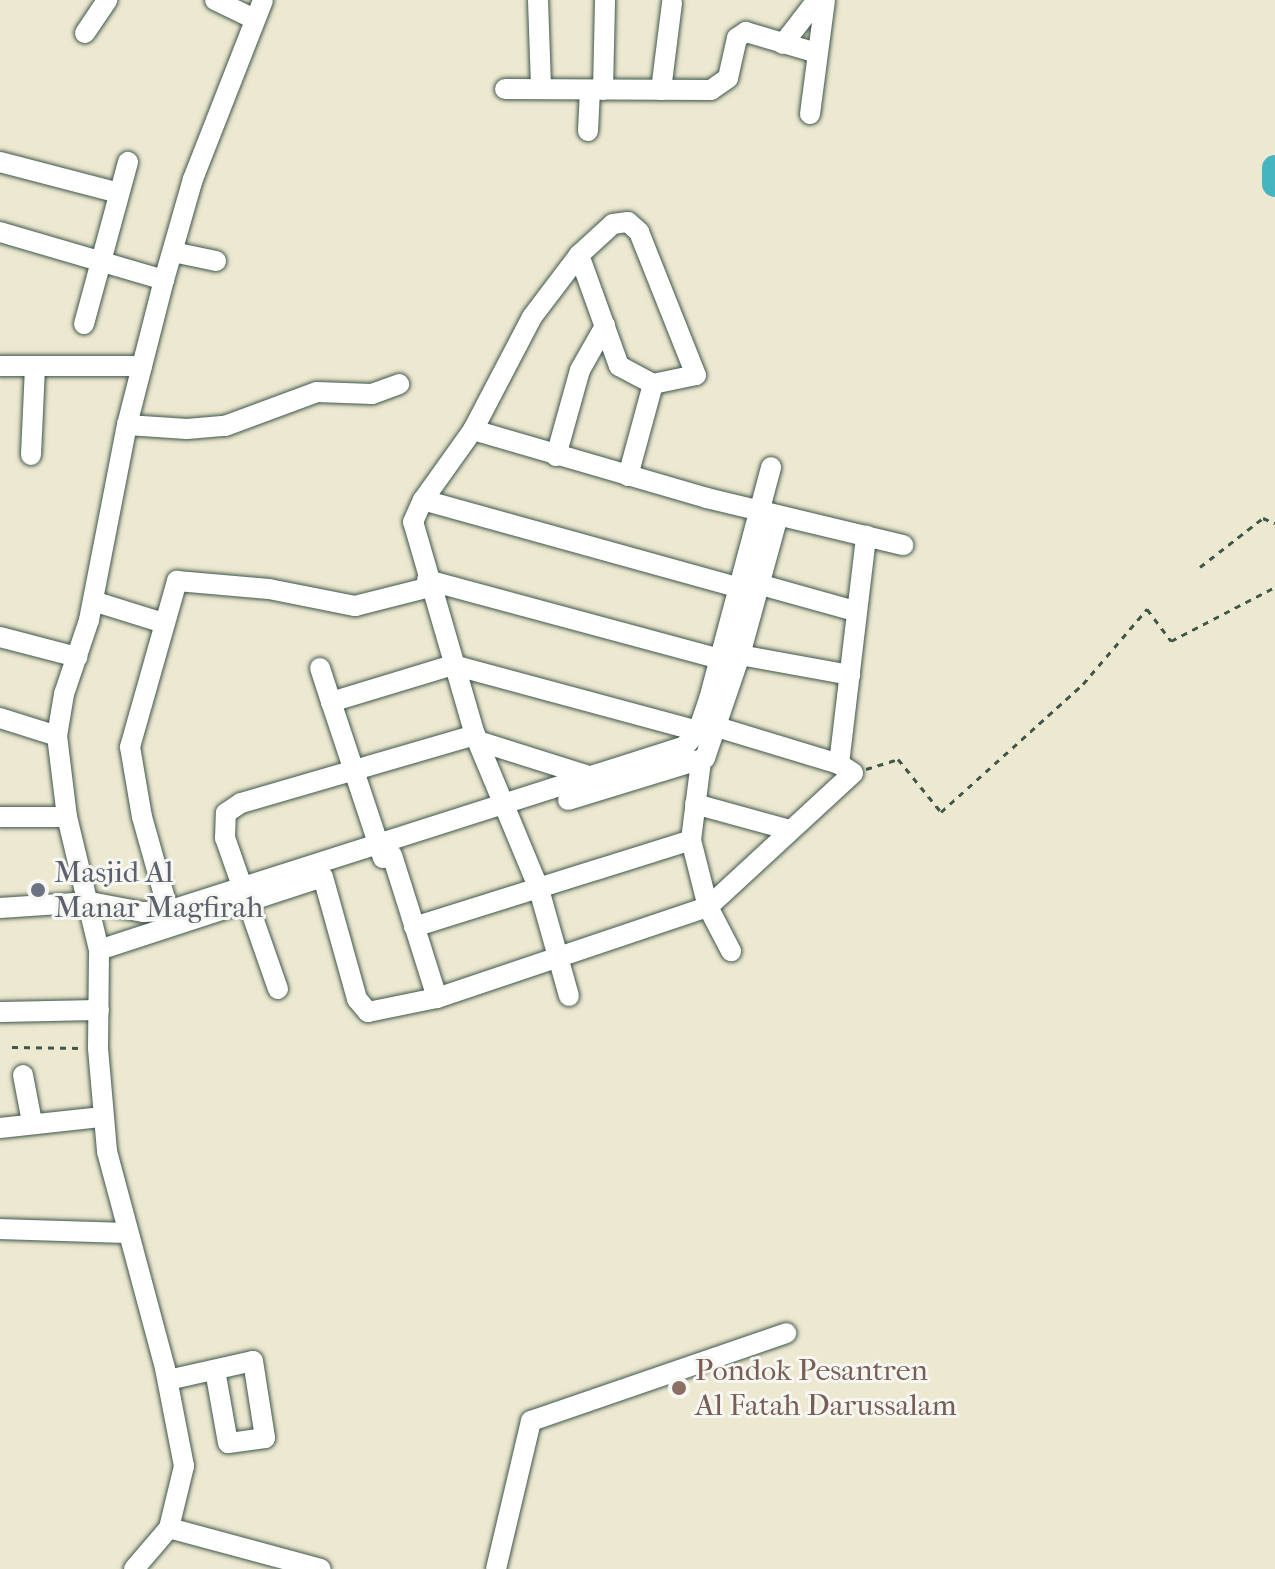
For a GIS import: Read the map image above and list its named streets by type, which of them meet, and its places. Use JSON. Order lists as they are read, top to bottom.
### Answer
{
  "places": ["Masjid Al Manar Magfirah", "Pondok Pesantren Al Fatah Darussalam"]
}
